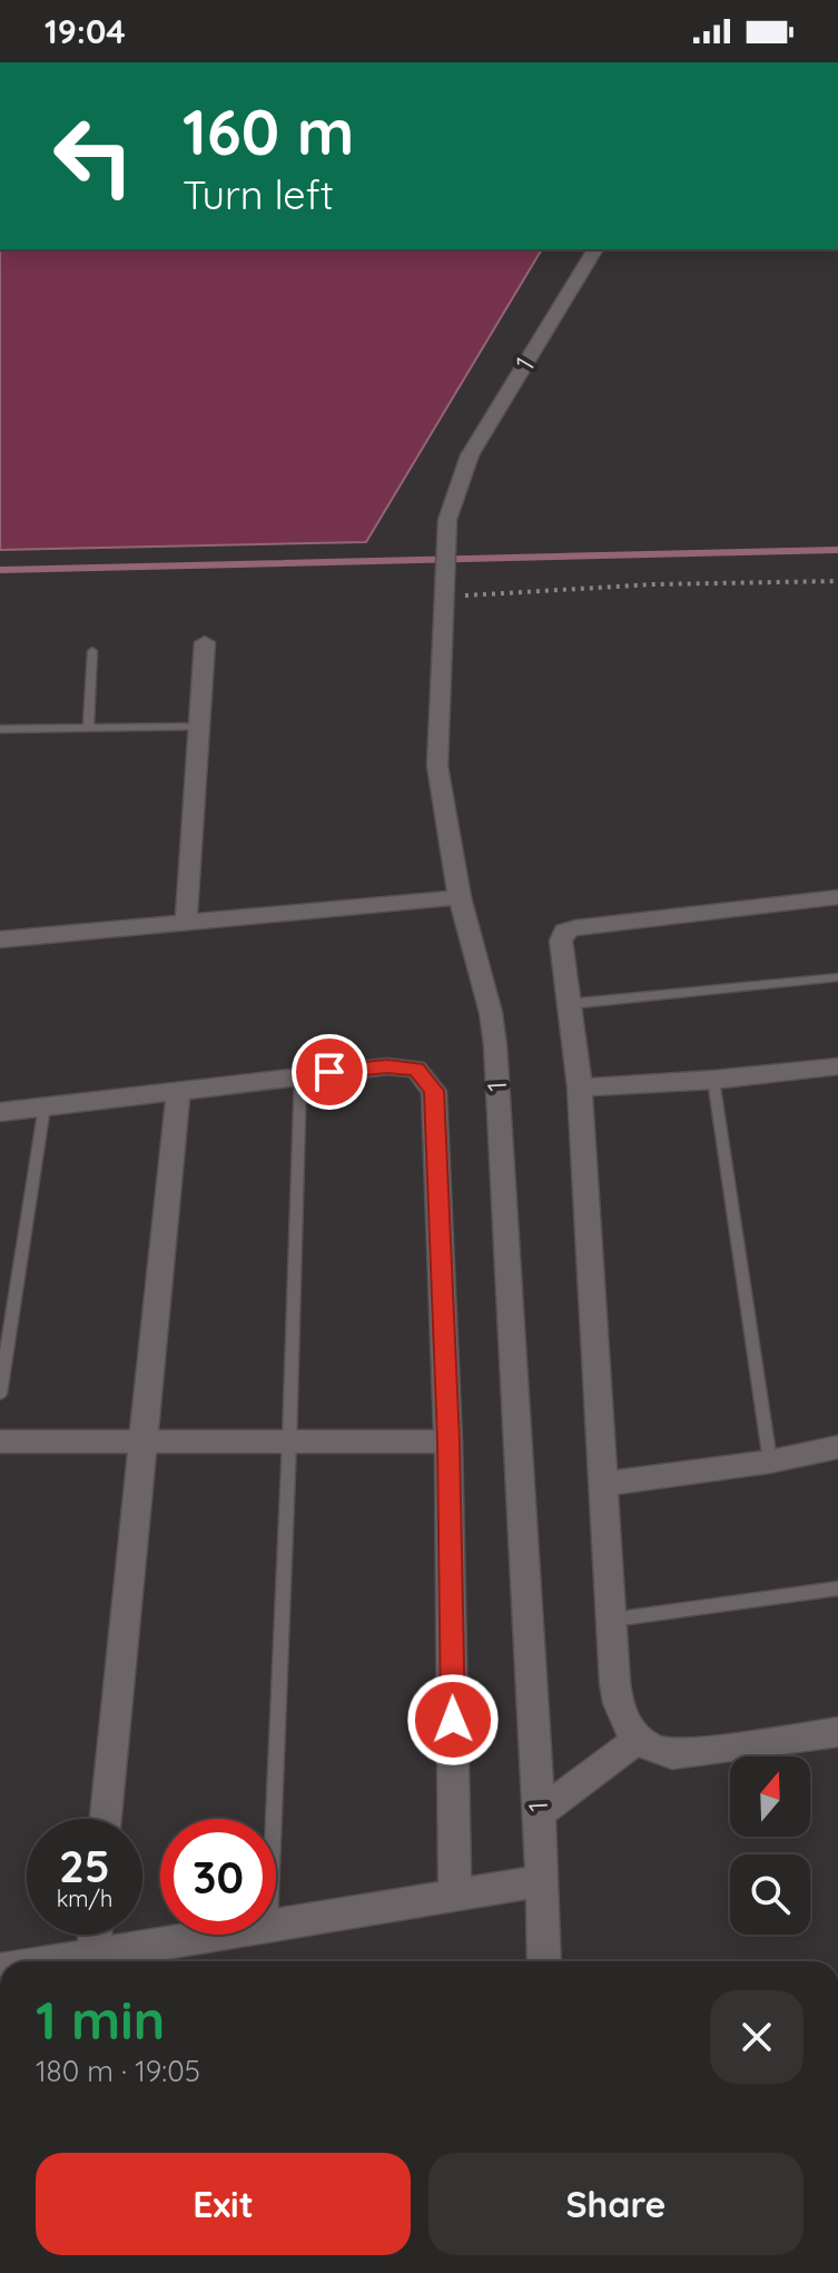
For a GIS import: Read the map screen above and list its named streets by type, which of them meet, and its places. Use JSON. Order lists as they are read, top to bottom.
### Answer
{
  "streets": {
    "street": ["1"]
  },
  "north": "top",
  "page": {
    "status": "19:04",
    "turn": ["160 m", "Turn left"],
    "speed": "25 km/h",
    "limit": "30",
    "heading": ["1 min", "180 m · 19:05"],
    "buttons": ["Exit", "Share"]
  }
}
